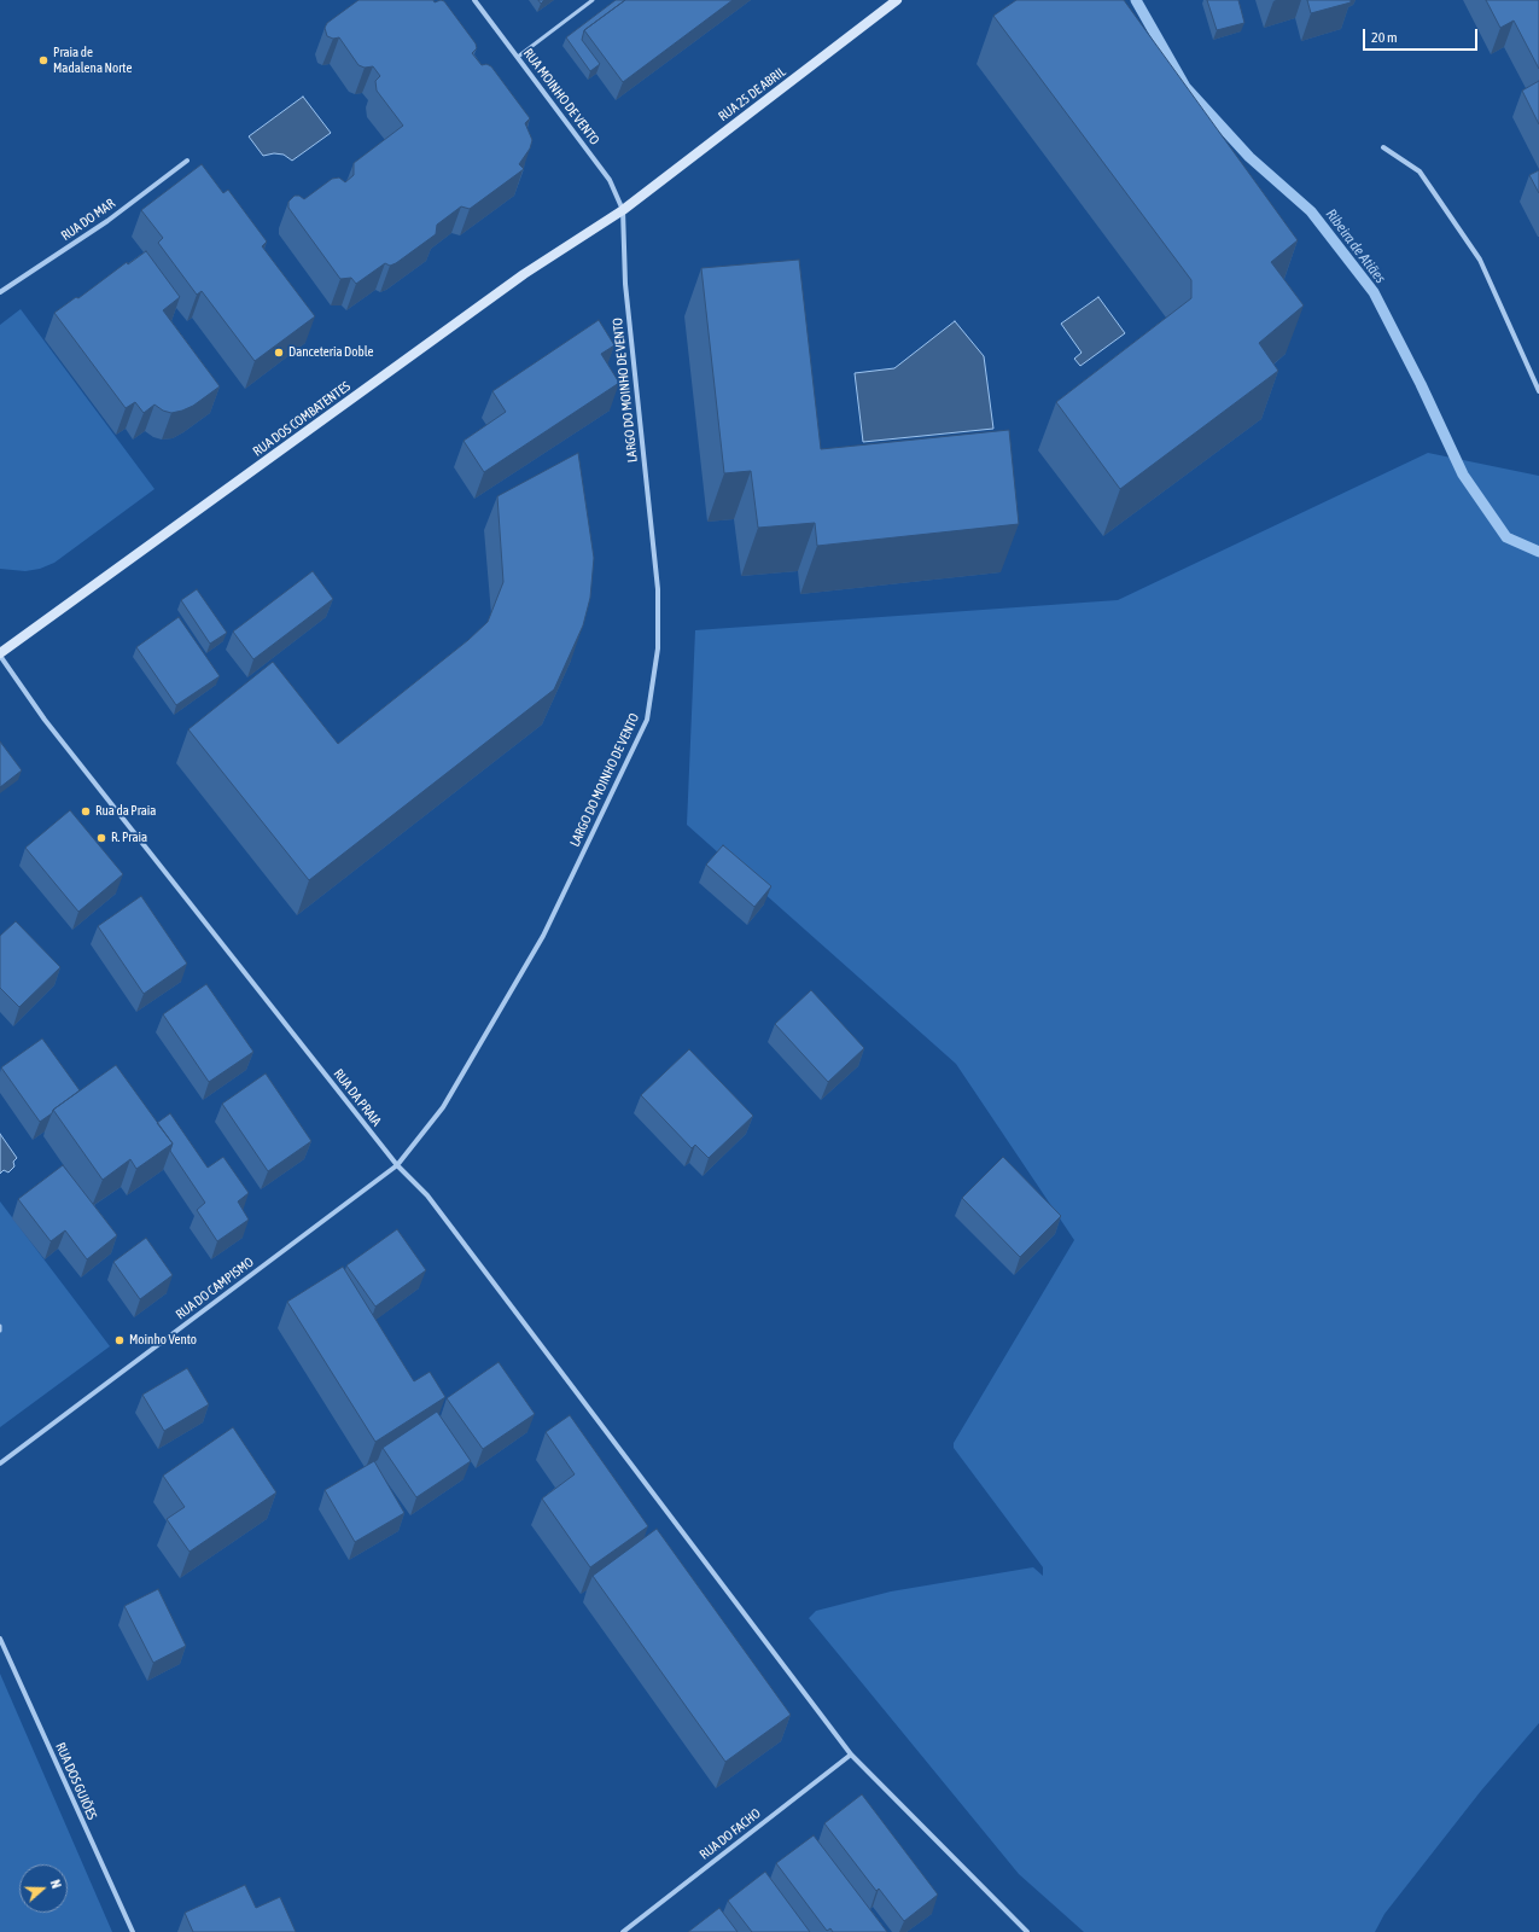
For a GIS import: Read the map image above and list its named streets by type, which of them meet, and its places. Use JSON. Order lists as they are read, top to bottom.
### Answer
{
  "streets": {
    "main road": ["RUA 25 DE ABRIL", "RUA DOS COMBATENTES"],
    "street": [
      "RUA MOINHO DE VENTO",
      "RUA DO MAR",
      "LARGO DO MOINHO DE VENTO",
      "RUA DA PRAIA",
      "RUA DO CAMPISMO",
      "RUA DOS GUIÕES",
      "RUA DO FACHO"
    ]
  },
  "crossings": [
    ["RUA 25 DE ABRIL", "RUA MOINHO DE VENTO"],
    ["RUA 25 DE ABRIL", "LARGO DO MOINHO DE VENTO"],
    ["RUA 25 DE ABRIL", "RUA DOS COMBATENTES"],
    ["RUA MOINHO DE VENTO", "LARGO DO MOINHO DE VENTO"],
    ["RUA MOINHO DE VENTO", "RUA DOS COMBATENTES"],
    ["LARGO DO MOINHO DE VENTO", "RUA DOS COMBATENTES"],
    ["LARGO DO MOINHO DE VENTO", "RUA DA PRAIA"],
    ["LARGO DO MOINHO DE VENTO", "RUA DO CAMPISMO"],
    ["RUA DOS COMBATENTES", "RUA DA PRAIA"],
    ["RUA DA PRAIA", "RUA DO CAMPISMO"],
    ["RUA DA PRAIA", "RUA DO FACHO"]
  ],
  "water": ["Ribeira de Atiães"],
  "places": [
    "Praia de Madalena Norte",
    "Danceteria Doble",
    "Rua da Praia",
    "R. Praia",
    "Moinho Vento"
  ],
  "scale_bar": "20 m",
  "north": "right"
}
